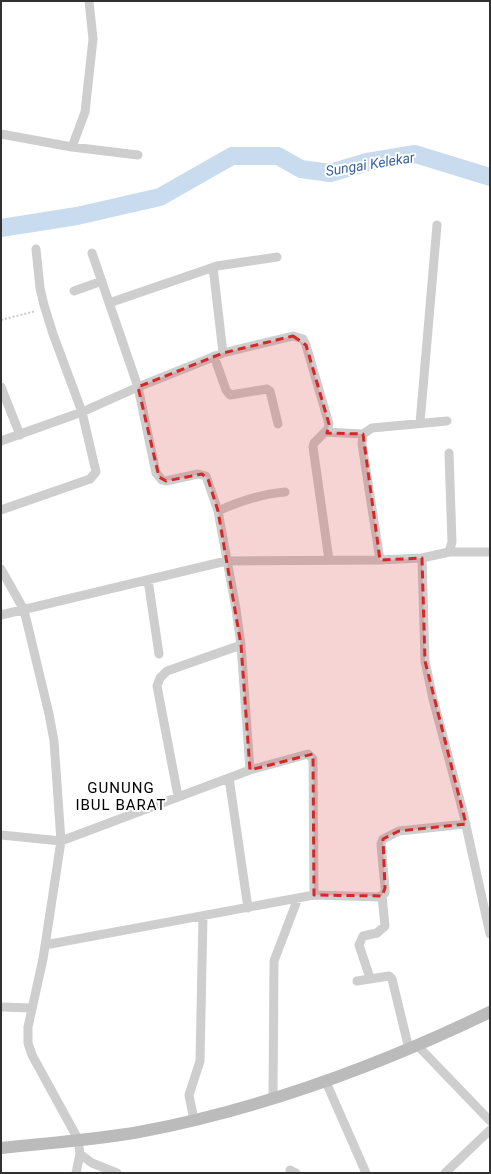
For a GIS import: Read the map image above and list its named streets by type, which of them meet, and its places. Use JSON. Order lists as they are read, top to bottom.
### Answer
{
  "districts": ["GUNUNG IBUL BARAT"],
  "water": ["Sungai Kelekar"]
}
